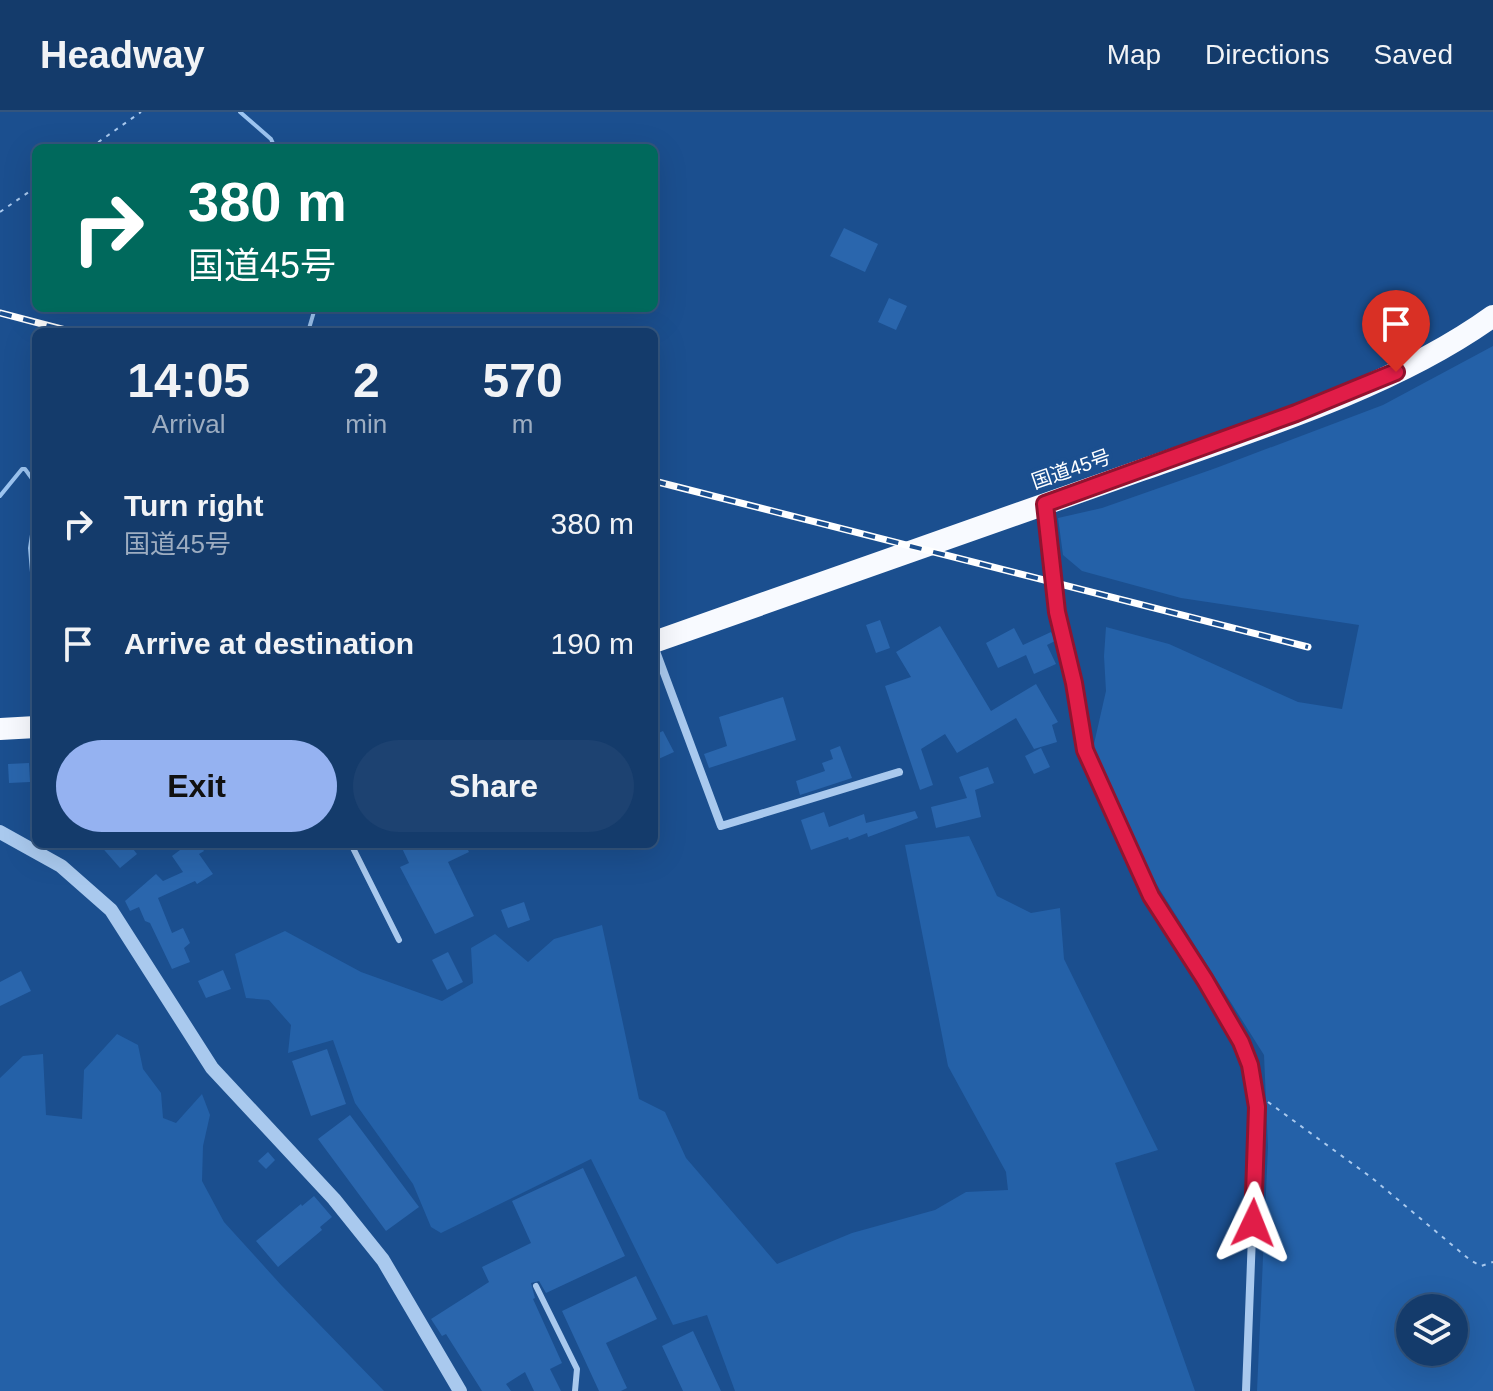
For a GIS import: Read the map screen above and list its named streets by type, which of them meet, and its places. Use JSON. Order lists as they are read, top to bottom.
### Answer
{
  "streets": {
    "highway": ["国道45号"]
  },
  "page": {
    "header": "Headway",
    "nav": ["Map", "Directions", "Saved"],
    "turn": ["380 m", "国道45号"],
    "eta": [
      "14:05",
      "Arrival",
      "2",
      "min",
      "570",
      "m"
    ],
    "list": [
      {
        "name": "Turn right",
        "note": "国道45号",
        "value": "380 m"
      },
      {
        "name": "Arrive at destination",
        "value": "190 m"
      }
    ],
    "buttons": ["Exit", "Share"]
  }
}
